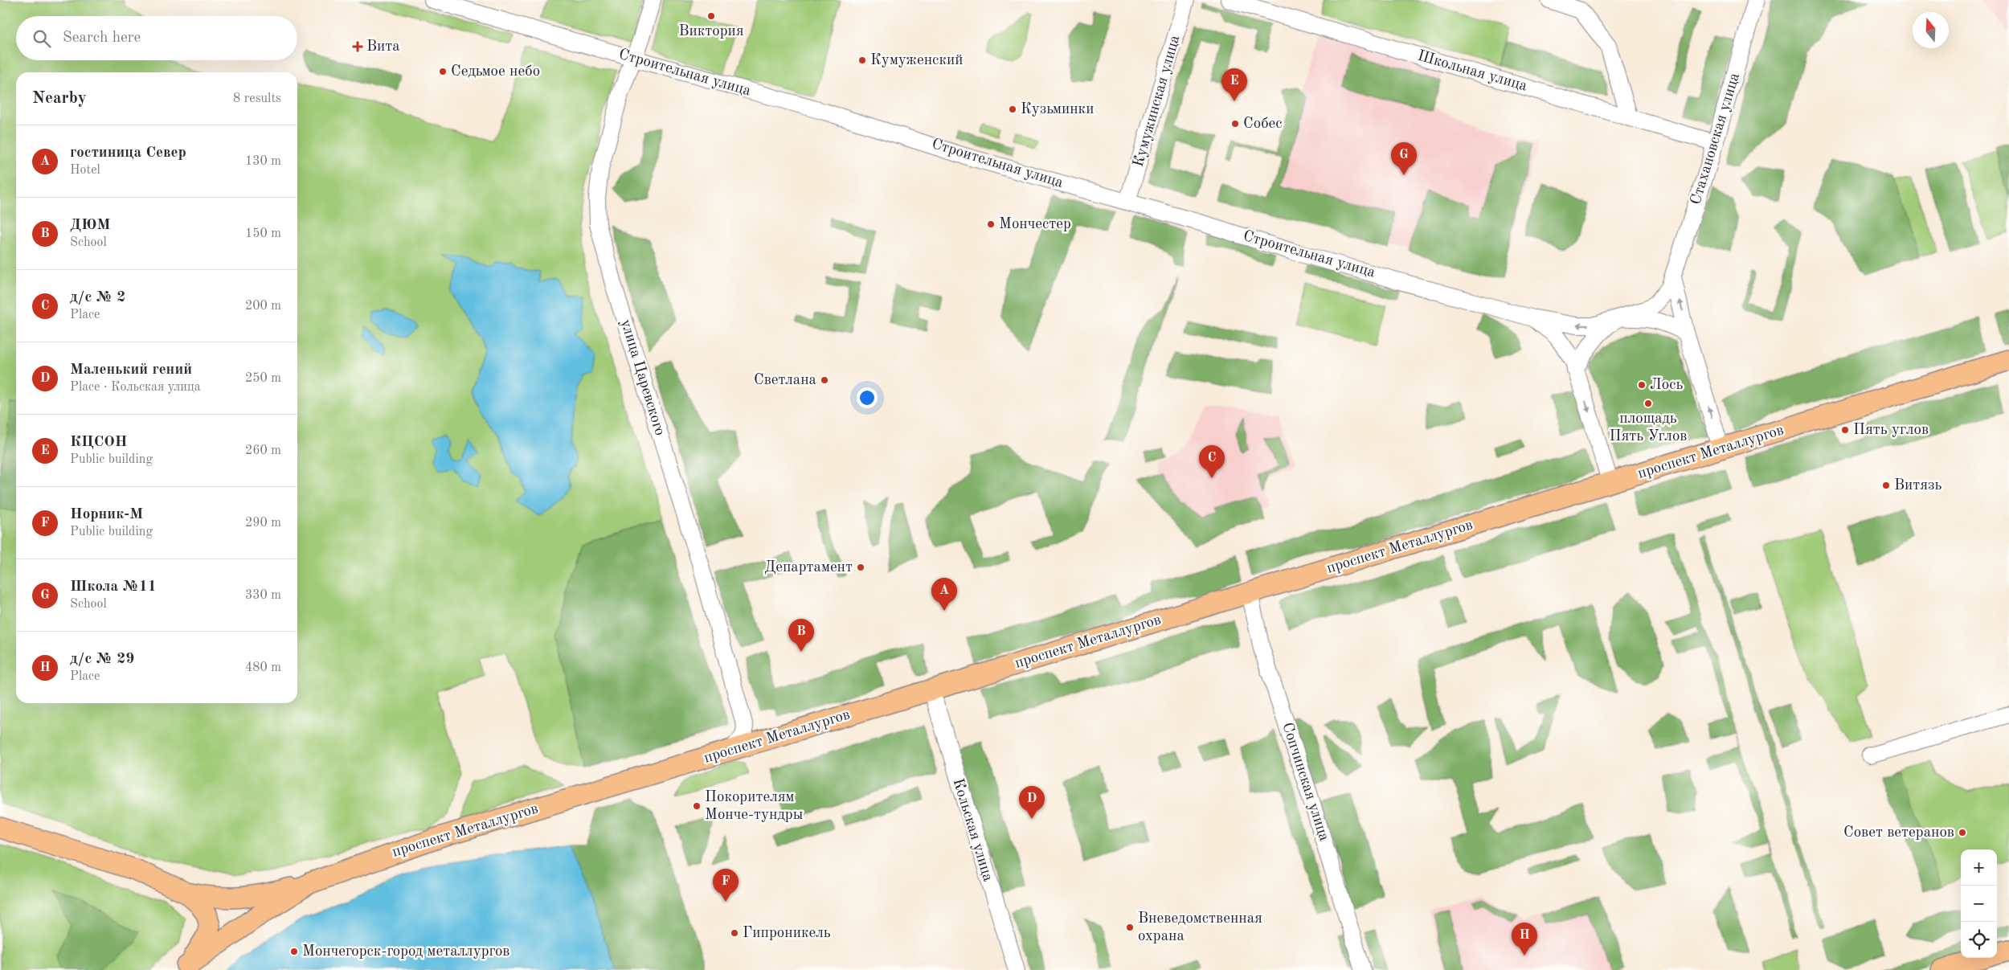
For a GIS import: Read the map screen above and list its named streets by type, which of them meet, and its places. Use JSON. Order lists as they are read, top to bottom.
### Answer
{
  "streets": {
    "main road": ["проспект Металлургов"],
    "street": [
      "Школьная улица",
      "Строительная улица",
      "Кумужинская улица",
      "Стахановская улица",
      "улица Царевского",
      "Сопчинская улица",
      "Кольская улица"
    ]
  },
  "crossings": [
    ["Школьная улица", "Стахановская улица"],
    ["Строительная улица", "Кумужинская улица"],
    ["Строительная улица", "улица Царевского"],
    ["проспект Металлургов", "Сопчинская улица"],
    ["проспект Металлургов", "Кольская улица"]
  ],
  "places": {
    "other": [
      "Виктория",
      "Кумуженский",
      "Седьмое небо",
      "Кузьминки",
      "Собес",
      "Мончестер",
      "Светлана",
      "Лось",
      "площадь Пять Углов",
      "Пять углов",
      "Витязь",
      "Департамент",
      "Покорителям Монче-тундры",
      "Совет ветеранов",
      "Вневедомственная охрана",
      "Гипроникель",
      "Мончегорск-город металлургов"
    ],
    "health": ["Вита"]
  },
  "north": "top",
  "page": {
    "search": "Search here",
    "pins": [
      "E",
      "G",
      "C",
      "A",
      "B",
      "D",
      "F",
      "H"
    ],
    "heading": ["Nearby", "8 results"],
    "list": [
      {
        "mark": "A",
        "name": "гостиница Север",
        "note": "Hotel",
        "value": "130 m"
      },
      {
        "mark": "B",
        "name": "ДЮМ",
        "note": "School",
        "value": "150 m"
      },
      {
        "mark": "C",
        "name": "д/с № 2",
        "note": "Place",
        "value": "200 m"
      },
      {
        "mark": "D",
        "name": "Маленький гений",
        "note": "Place · Кольская улица",
        "value": "250 m"
      },
      {
        "mark": "E",
        "name": "КЦСОН",
        "note": "Public building",
        "value": "260 m"
      },
      {
        "mark": "F",
        "name": "Норник-М",
        "note": "Public building",
        "value": "290 m"
      },
      {
        "mark": "G",
        "name": "Школа №11",
        "note": "School",
        "value": "330 m"
      },
      {
        "mark": "H",
        "name": "д/с № 29",
        "note": "Place",
        "value": "480 m"
      }
    ],
    "map_buttons": ["+", "−"]
  }
}
